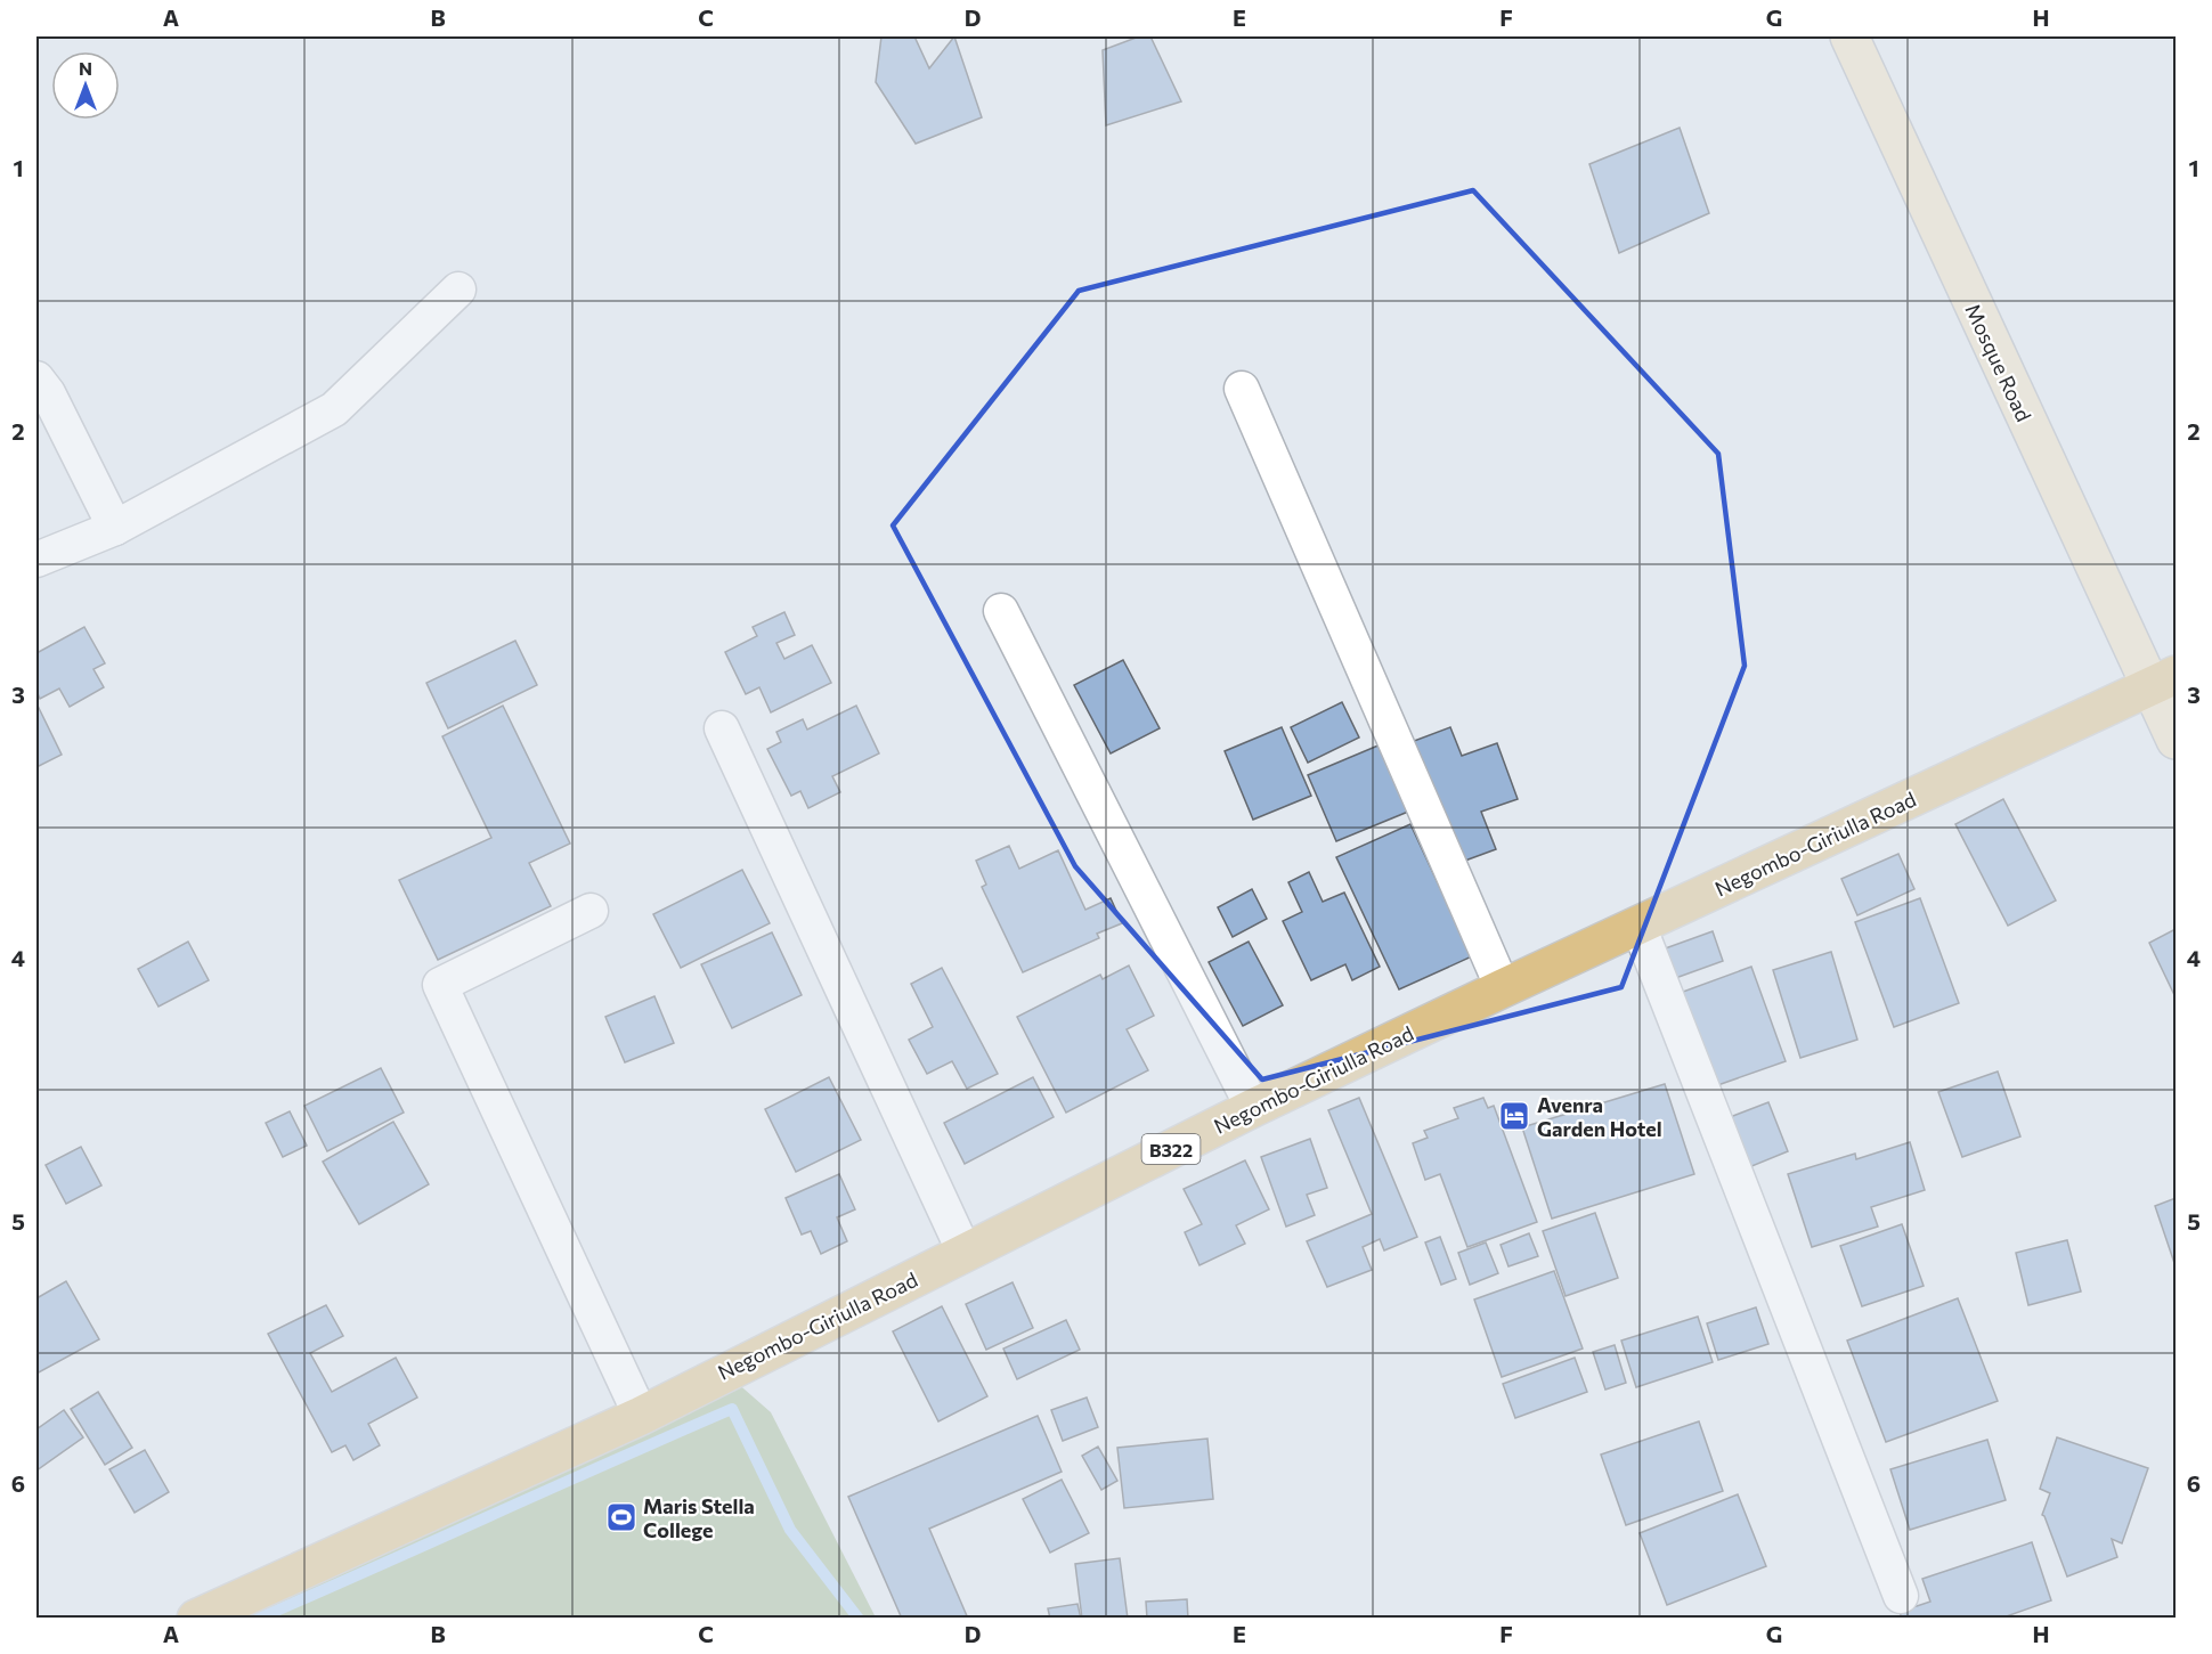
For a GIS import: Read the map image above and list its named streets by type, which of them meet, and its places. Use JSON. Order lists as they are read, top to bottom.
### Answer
{
  "streets": {
    "main road": ["Negombo-Giriulla Road", "B322"],
    "street": ["Mosque Road"]
  },
  "crossings": [
    ["Mosque Road", "Negombo-Giriulla Road"]
  ],
  "places": {
    "hotel": ["Avenra Garden Hotel"],
    "sports": ["Maris Stella College"]
  },
  "north": "top",
  "grid": {
    "columns": [
      "A",
      "B",
      "C",
      "D",
      "E",
      "F",
      "G",
      "H"
    ],
    "rows": [
      "1",
      "2",
      "3",
      "4",
      "5",
      "6"
    ]
  }
}
